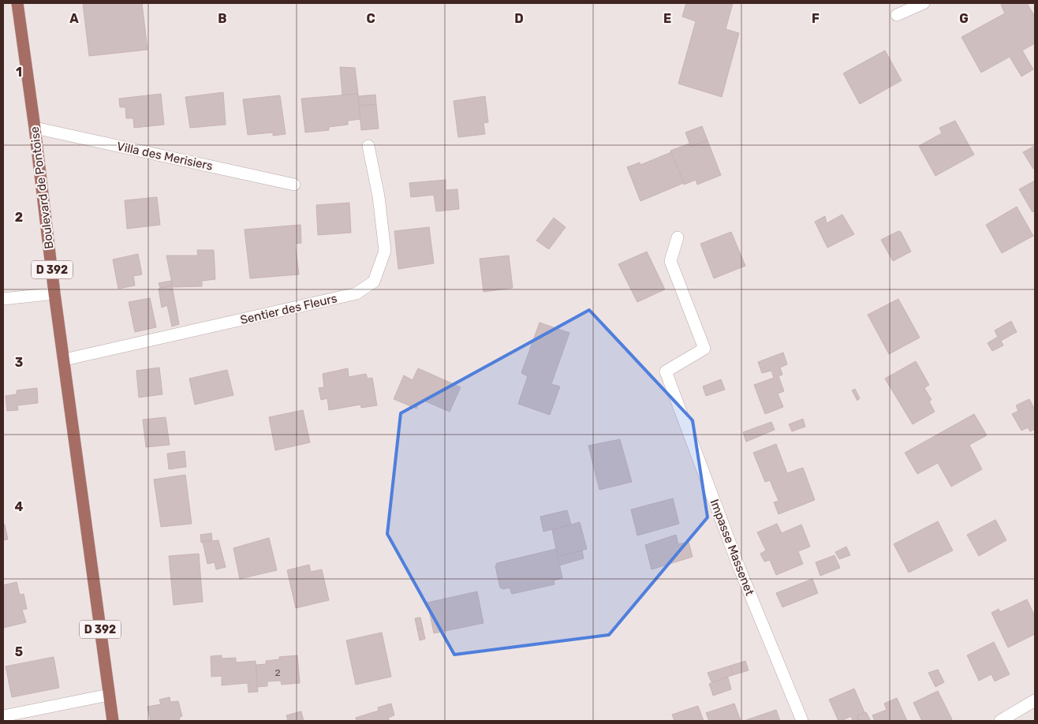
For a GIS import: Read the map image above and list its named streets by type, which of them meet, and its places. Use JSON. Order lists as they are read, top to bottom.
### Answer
{
  "streets": {
    "main road": ["Boulevard de Pontoise", "D 392"],
    "street": ["Villa des Merisiers", "Sentier des Fleurs", "Impasse Massenet"]
  },
  "crossings": [
    ["Villa des Merisiers", "Boulevard de Pontoise"],
    ["Boulevard de Pontoise", "D 392"],
    ["Boulevard de Pontoise", "Sentier des Fleurs"]
  ],
  "house_numbers": ["2"],
  "grid": {
    "columns": [
      "A",
      "B",
      "C",
      "D",
      "E",
      "F",
      "G"
    ],
    "rows": [
      "1",
      "2",
      "3",
      "4",
      "5"
    ]
  }
}
